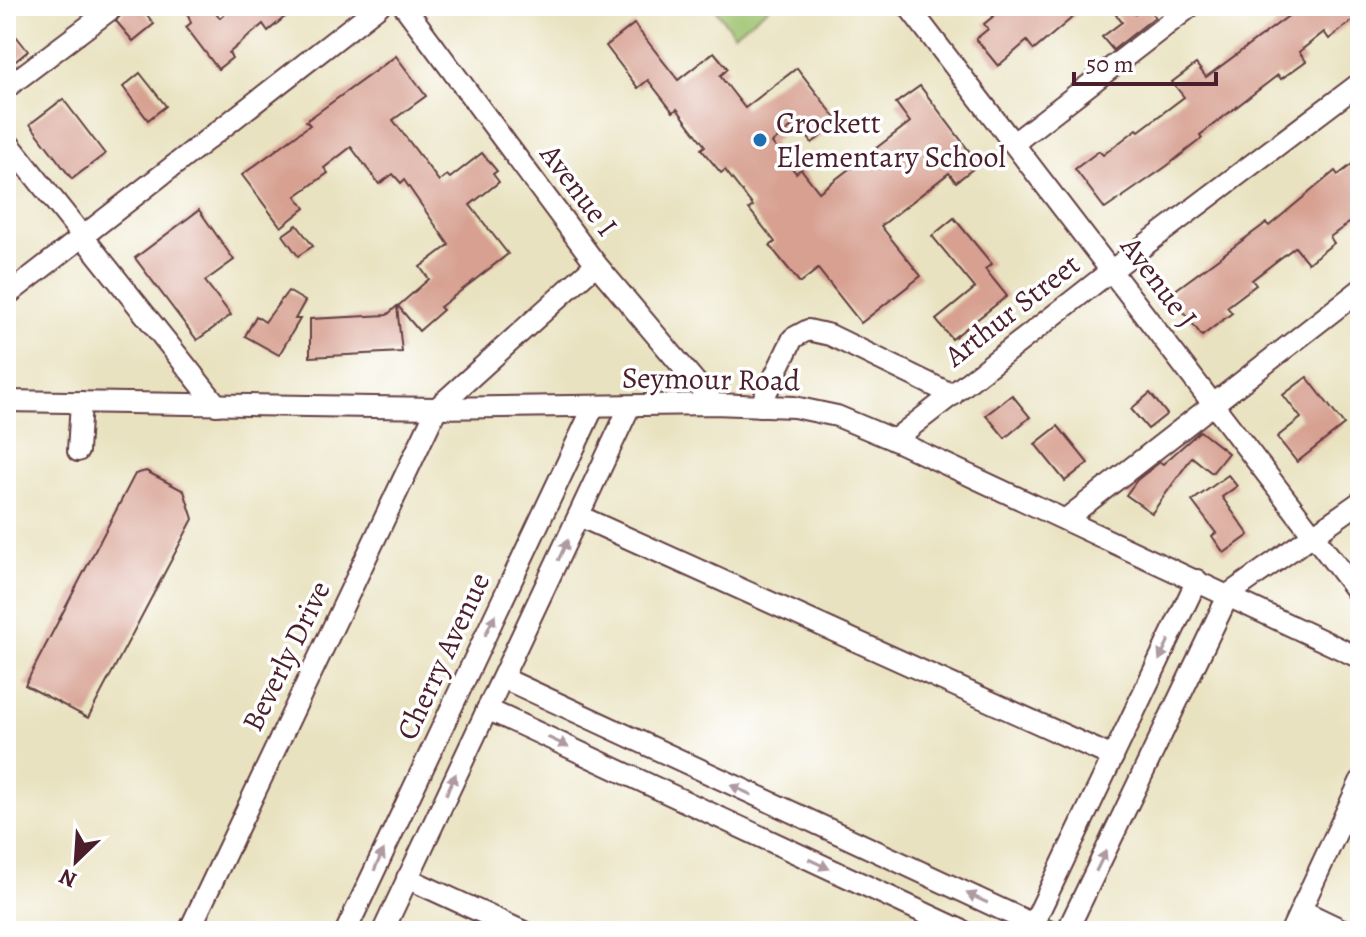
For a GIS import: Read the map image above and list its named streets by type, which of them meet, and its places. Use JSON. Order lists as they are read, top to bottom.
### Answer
{
  "streets": {
    "street": [
      "Avenue I",
      "Avenue J",
      "Arthur Street",
      "Seymour Road",
      "Beverly Drive",
      "Cherry Avenue"
    ]
  },
  "crossings": [
    ["Avenue I", "Seymour Road"],
    ["Avenue J", "Arthur Street"],
    ["Arthur Street", "Seymour Road"],
    ["Seymour Road", "Beverly Drive"],
    ["Seymour Road", "Cherry Avenue"]
  ],
  "one_way": ["Cherry Avenue"],
  "places": ["Crockett Elementary School"],
  "scale_bar": "50 m",
  "north": "bottom left"
}
